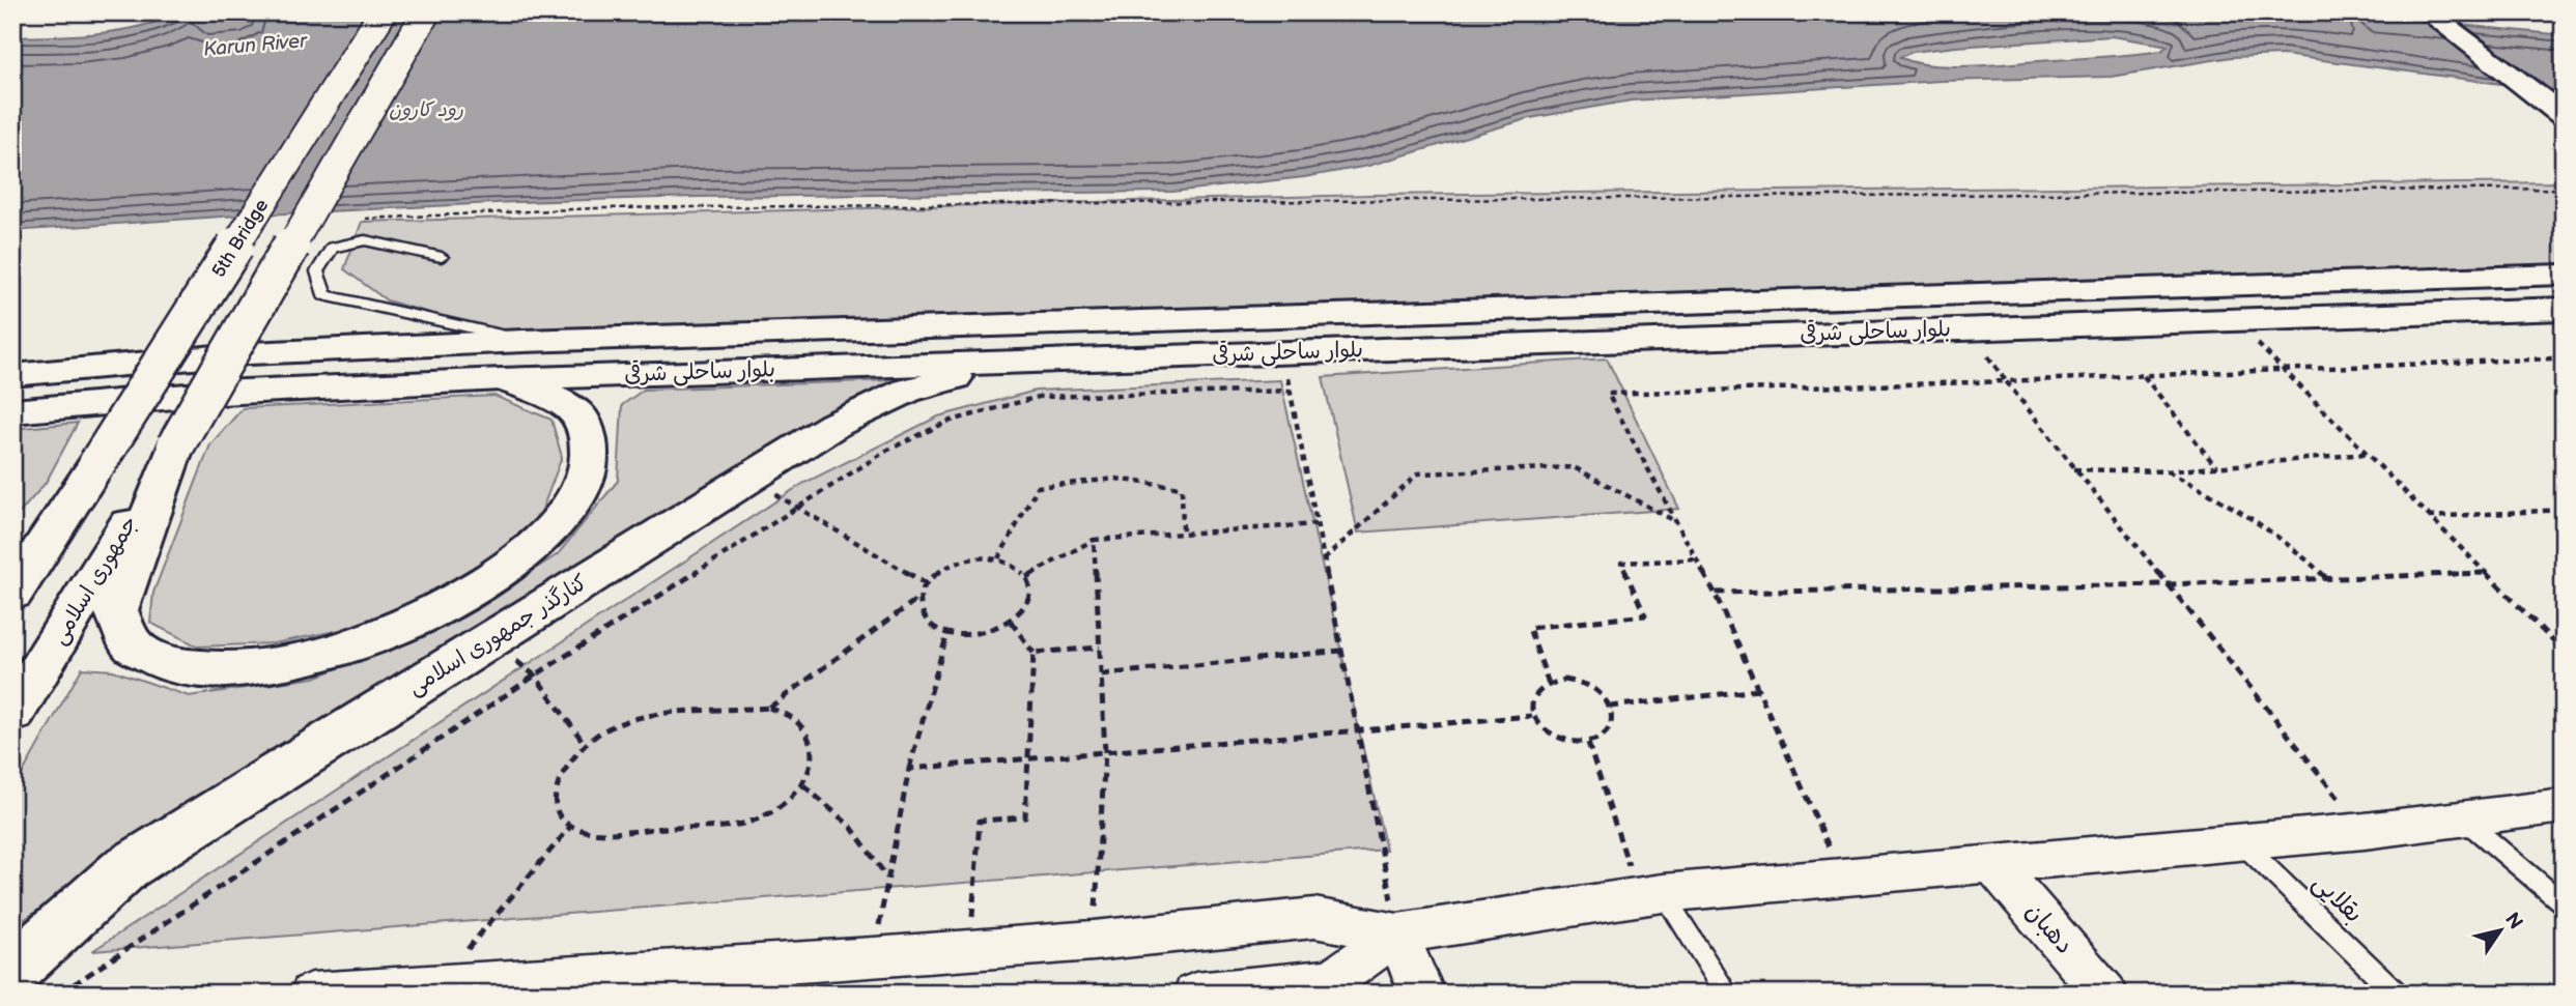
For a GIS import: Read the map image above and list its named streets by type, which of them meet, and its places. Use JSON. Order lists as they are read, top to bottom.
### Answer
{
  "streets": {
    "main road": [
      "5th Bridge",
      "بلوار ساحلی شرقی",
      "جمهوری اسلامی",
      "کنارگذر جمهوری اسلامی"
    ],
    "street": ["دهبان"],
    "lane": ["بقلایی"]
  },
  "crossings": [
    ["بلوار ساحلی شرقی", "کنارگذر جمهوری اسلامی"]
  ],
  "water": ["Karun River", "رود کارون"],
  "north": "top right"
}
